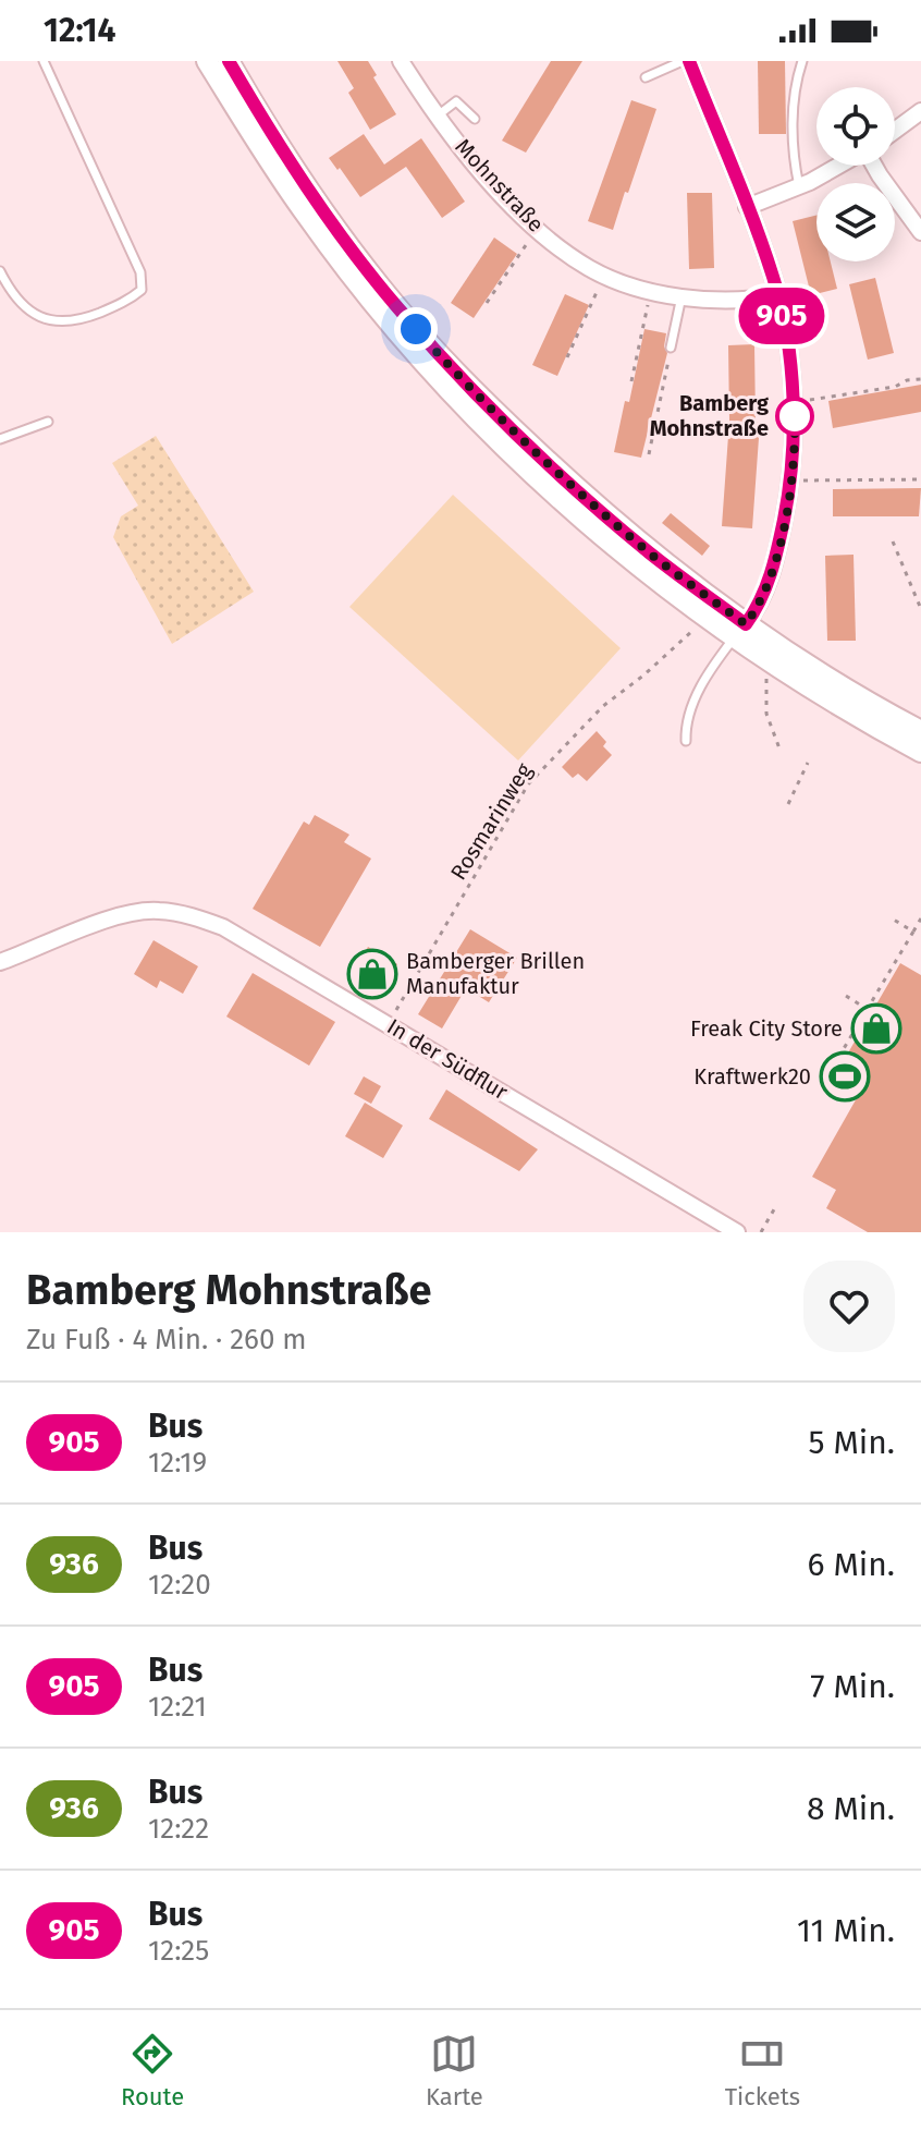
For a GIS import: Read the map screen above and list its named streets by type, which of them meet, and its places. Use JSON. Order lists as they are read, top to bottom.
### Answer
{
  "streets": {
    "street": ["Mohnstraße", "In der Südflur"],
    "path": ["Rosmarinweg"]
  },
  "crossings": [
    ["Rosmarinweg", "In der Südflur"]
  ],
  "places": {
    "other": ["Bamberg Mohnstraße"],
    "shop": ["Bamberger Brillen Manufaktur", "Freak City Store"],
    "sports": ["Kraftwerk20"]
  },
  "lines": ["bus line 905"],
  "page": {
    "status": "12:14",
    "on_map": "905",
    "heading": ["Bamberg Mohnstraße", "Zu Fuß · 4 Min. · 260 m"],
    "list": [
      {
        "mark": "905",
        "name": "Bus",
        "note": "12:19",
        "value": "5 Min."
      },
      {
        "mark": "936",
        "name": "Bus",
        "note": "12:20",
        "value": "6 Min."
      },
      {
        "mark": "905",
        "name": "Bus",
        "note": "12:21",
        "value": "7 Min."
      },
      {
        "mark": "936",
        "name": "Bus",
        "note": "12:22",
        "value": "8 Min."
      },
      {
        "mark": "905",
        "name": "Bus",
        "note": "12:25",
        "value": "11 Min."
      }
    ],
    "tabs": ["Route", "Karte", "Tickets"]
  }
}
